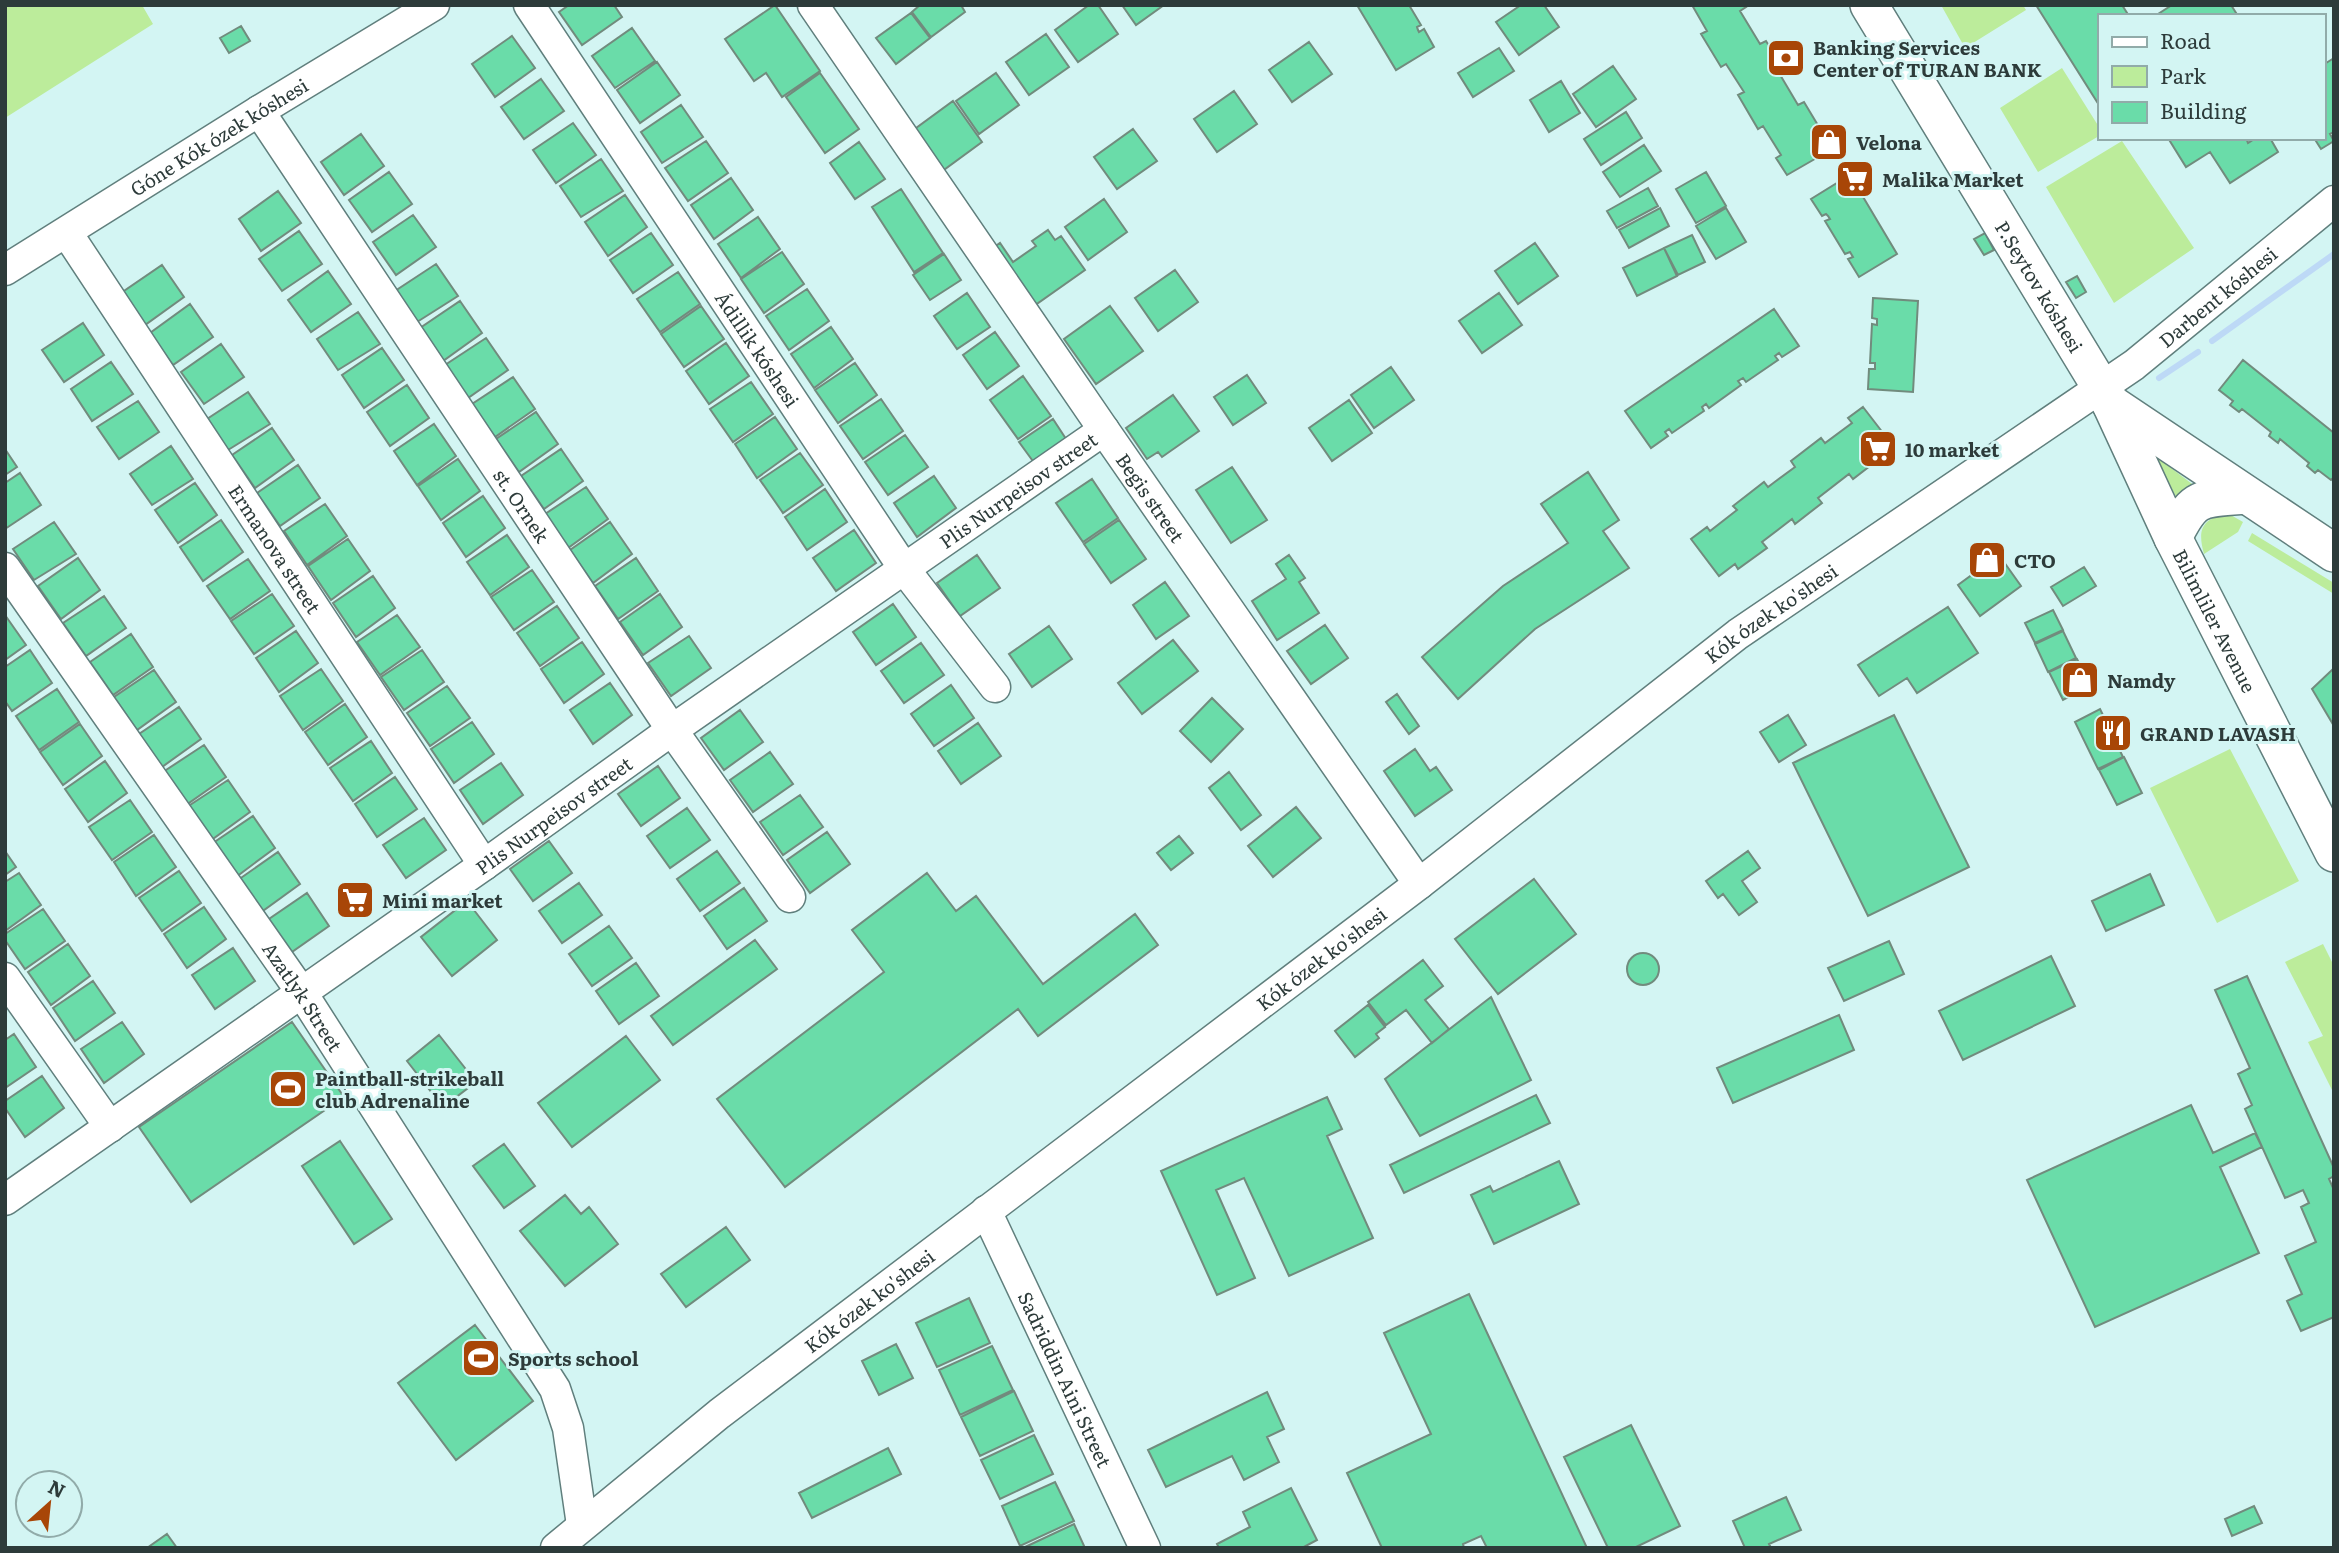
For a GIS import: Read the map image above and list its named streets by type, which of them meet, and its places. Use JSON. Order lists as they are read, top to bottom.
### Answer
{
  "streets": {
    "main road": ["P.Seytov kóshesi", "Bilimliler Avenue"],
    "street": [
      "Góne Kók ózek kóshesi",
      "Darbent kóshesi",
      "Ádillik kóshesi",
      "Plis Nurpeisov street",
      "Begis street",
      "st. Ornek",
      "Ermanova street",
      "Kók ózek ko'shesi",
      "Azatlyk Street",
      "Sadriddin Aini Street"
    ]
  },
  "crossings": [
    ["Góne Kók ózek kóshesi", "st. Ornek"],
    ["Góne Kók ózek kóshesi", "Ermanova street"],
    ["P.Seytov kóshesi", "Darbent kóshesi"],
    ["P.Seytov kóshesi", "Kók ózek ko'shesi"],
    ["P.Seytov kóshesi", "Bilimliler Avenue"],
    ["Darbent kóshesi", "Kók ózek ko'shesi"],
    ["Darbent kóshesi", "Bilimliler Avenue"],
    ["Ádillik kóshesi", "Plis Nurpeisov street"],
    ["Plis Nurpeisov street", "Begis street"],
    ["Plis Nurpeisov street", "st. Ornek"],
    ["Plis Nurpeisov street", "Ermanova street"],
    ["Plis Nurpeisov street", "Azatlyk Street"],
    ["Begis street", "Kók ózek ko'shesi"],
    ["Kók ózek ko'shesi", "Bilimliler Avenue"],
    ["Kók ózek ko'shesi", "Azatlyk Street"],
    ["Kók ózek ko'shesi", "Sadriddin Aini Street"]
  ],
  "places": {
    "bank": ["Banking Services Center of TURAN BANK"],
    "shop": ["Velona", "СТО", "Namdy"],
    "supermarket": ["Malika Market", "10 market", "Mini market"],
    "restaurant": ["GRAND LAVASH"],
    "sports": ["Paintball-strikeball club Adrenaline", "Sports school"]
  },
  "legend": ["Road", "Park", "Building"],
  "north": "top right"
}
